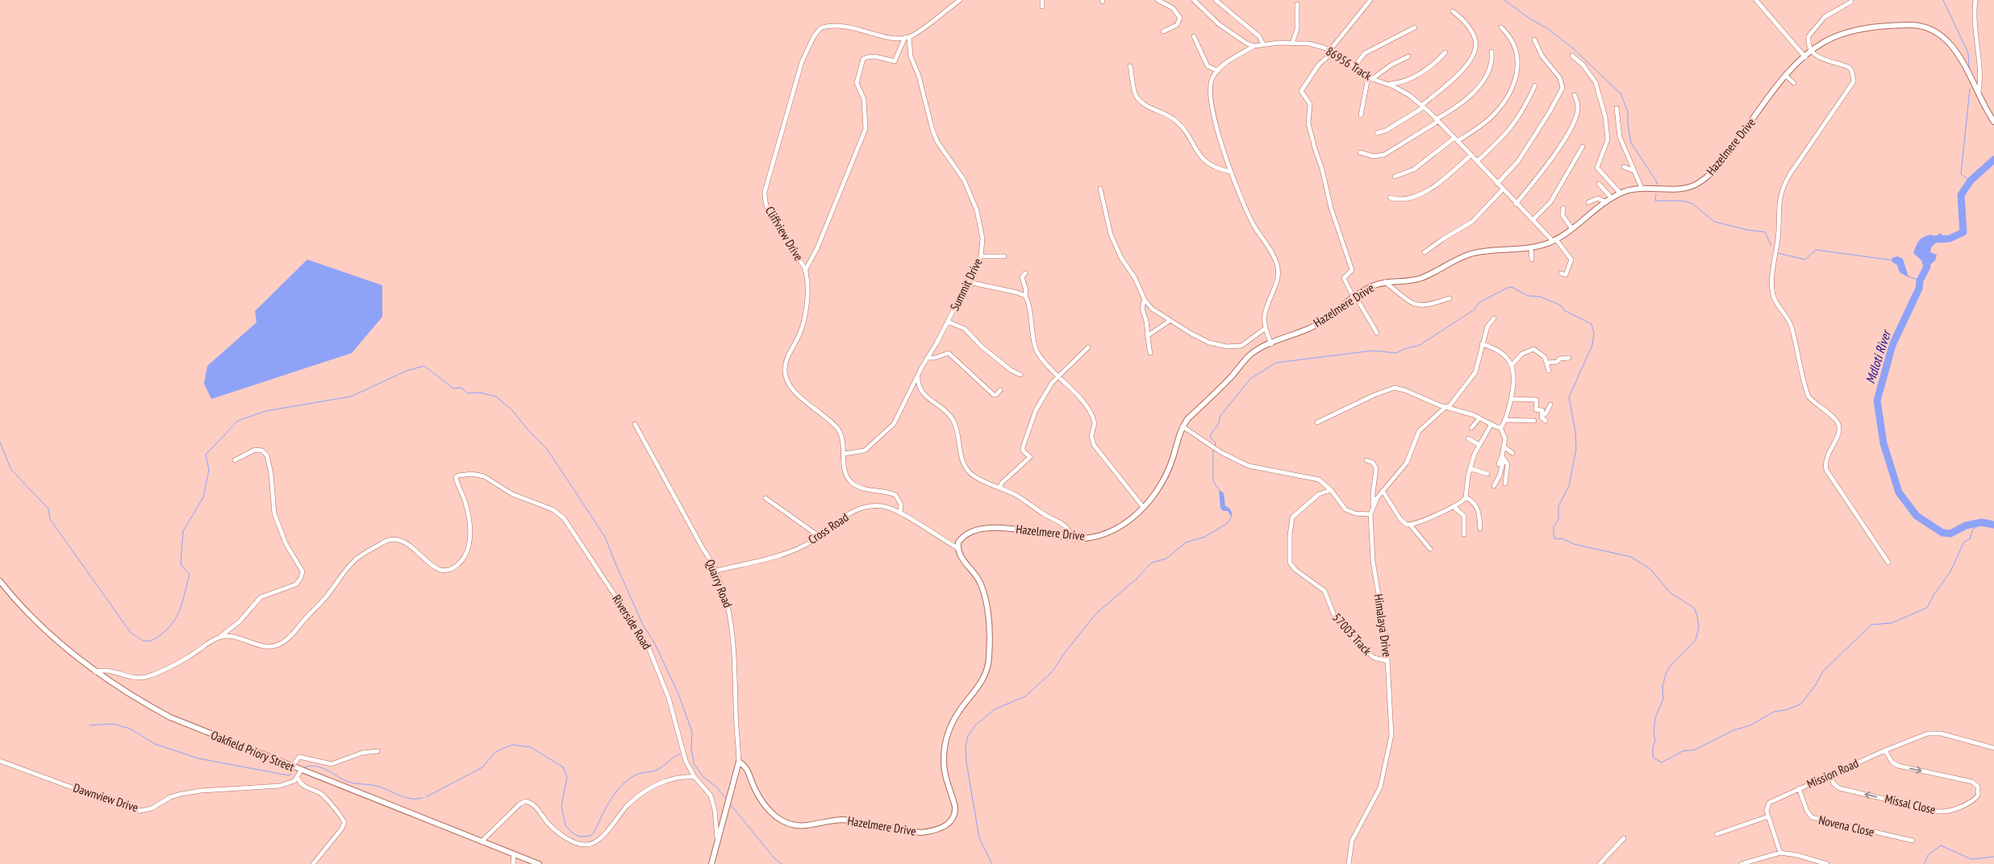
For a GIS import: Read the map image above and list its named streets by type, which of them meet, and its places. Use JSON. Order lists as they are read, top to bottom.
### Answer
{
  "streets": {
    "street": [
      "86956 Track",
      "Hazelmere Drive",
      "Cliffview Drive",
      "Summit Drive",
      "Cross Road",
      "Quarry Road",
      "Riverside Road",
      "Himalaya Drive",
      "57003 Track",
      "Oakfield Priory Street",
      "Mission Road",
      "Dawnview Drive",
      "Missal Close",
      "Novena Close"
    ]
  },
  "crossings": [
    ["86956 Track", "Hazelmere Drive"],
    ["Hazelmere Drive", "Cross Road"],
    ["Hazelmere Drive", "Quarry Road"],
    ["Cliffview Drive", "Summit Drive"],
    ["Cliffview Drive", "Cross Road"],
    ["Cross Road", "Quarry Road"],
    ["Himalaya Drive", "57003 Track"],
    ["Mission Road", "Missal Close"],
    ["Mission Road", "Novena Close"]
  ],
  "water": ["Mdloti River"]
}
